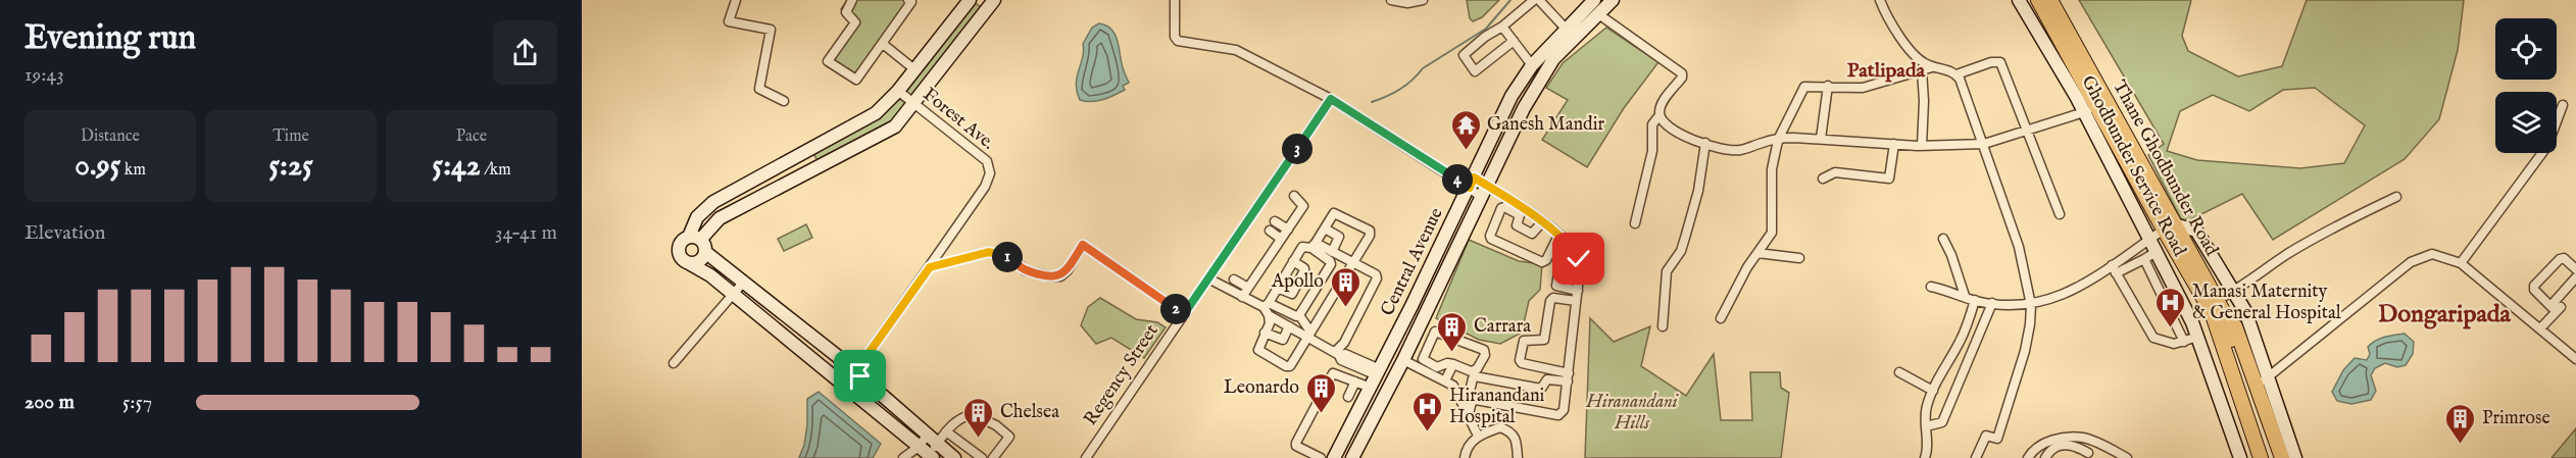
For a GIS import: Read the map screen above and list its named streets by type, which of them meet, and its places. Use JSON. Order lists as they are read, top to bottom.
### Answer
{
  "streets": {
    "main road": ["Thane Ghodbunder Road"],
    "street": [
      "Forest Ave.",
      "Ghodbunder Service Road",
      "Central Avenue",
      "Regency Street"
    ]
  },
  "crossings": [
    ["Ghodbunder Service Road", "Thane Ghodbunder Road"]
  ],
  "districts": ["Patlipada", "Dongaripada"],
  "parks": ["Hiranandani Hills"],
  "places": {
    "temple": ["Ganesh Mandir"],
    "building": [
      "Apollo",
      "Carrara",
      "Leonardo",
      "Chelsea",
      "Primrose"
    ],
    "hospital": ["Manasi Maternity & General Hospital", "Hiranandani Hospital"]
  },
  "page": {
    "heading": ["Evening run", "19:43"],
    "stats": [
      ["Distance", "0.95 km"],
      ["Time", "5:25"],
      ["Pace", "5:42 /km"]
    ],
    "pins": [
      "3",
      "4",
      "1",
      "2"
    ],
    "chart": ["Elevation", "34–41 m"],
    "list": [
      {
        "name": "200 m",
        "note": "5:57"
      }
    ]
  }
}
